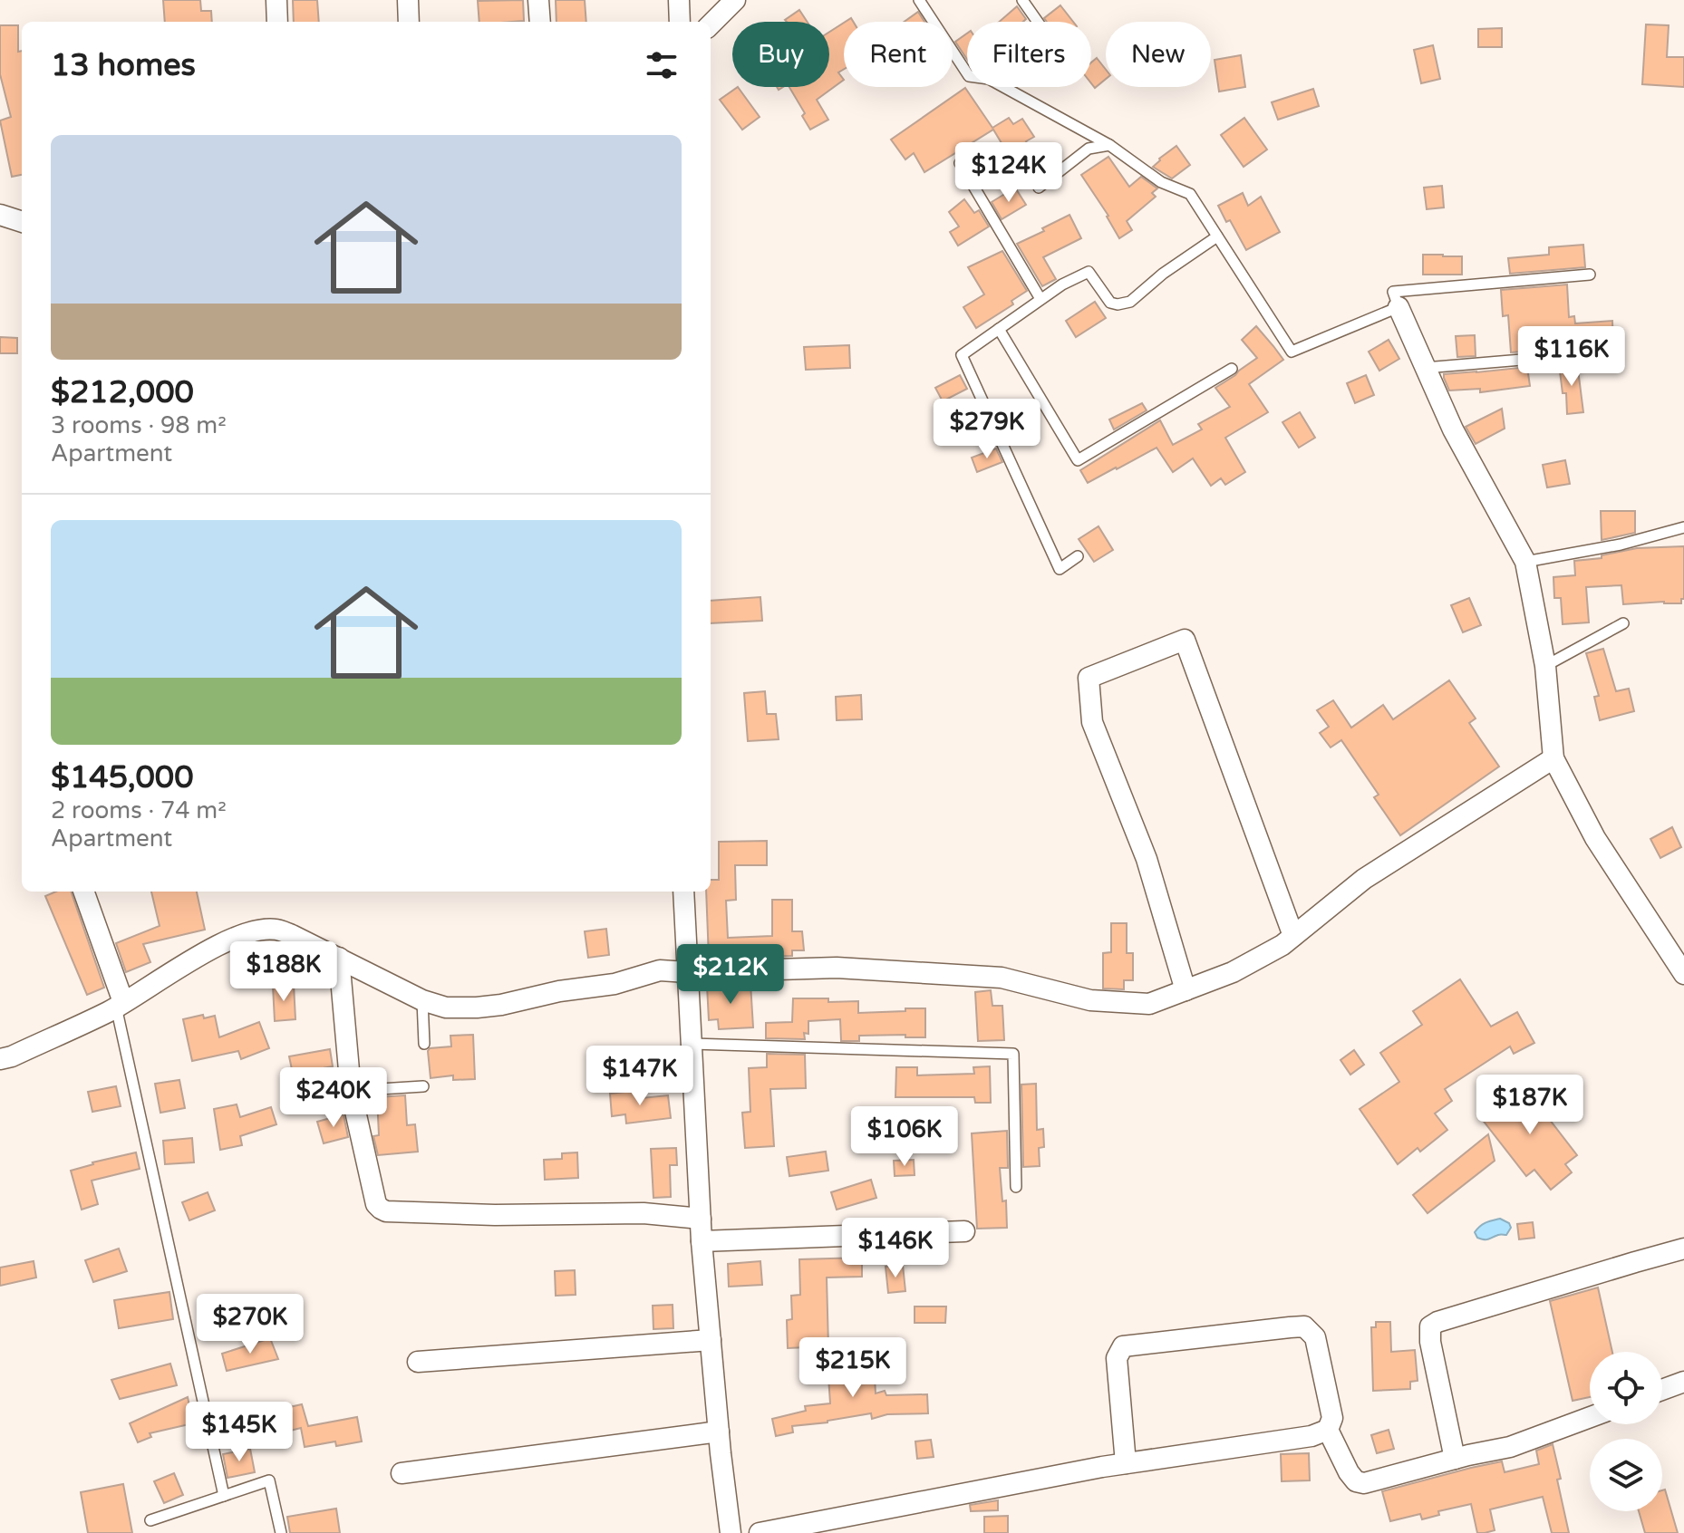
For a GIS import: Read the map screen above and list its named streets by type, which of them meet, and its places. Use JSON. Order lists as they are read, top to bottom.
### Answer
{
  "page": {
    "chip": [
      "Buy",
      "Rent",
      "Filters",
      "New"
    ],
    "heading": "13 homes",
    "list": [
      {
        "name": "$212,000",
        "note": "3 rooms · 98 m² · Apartment"
      },
      {
        "name": "$145,000",
        "note": "2 rooms · 74 m² · Apartment"
      }
    ],
    "price": [
      "$124K",
      "$116K",
      "$279K",
      "$188K",
      "$212K",
      "$147K",
      "$240K",
      "$187K",
      "$106K",
      "$146K",
      "$270K",
      "$215K",
      "$145K"
    ]
  }
}
